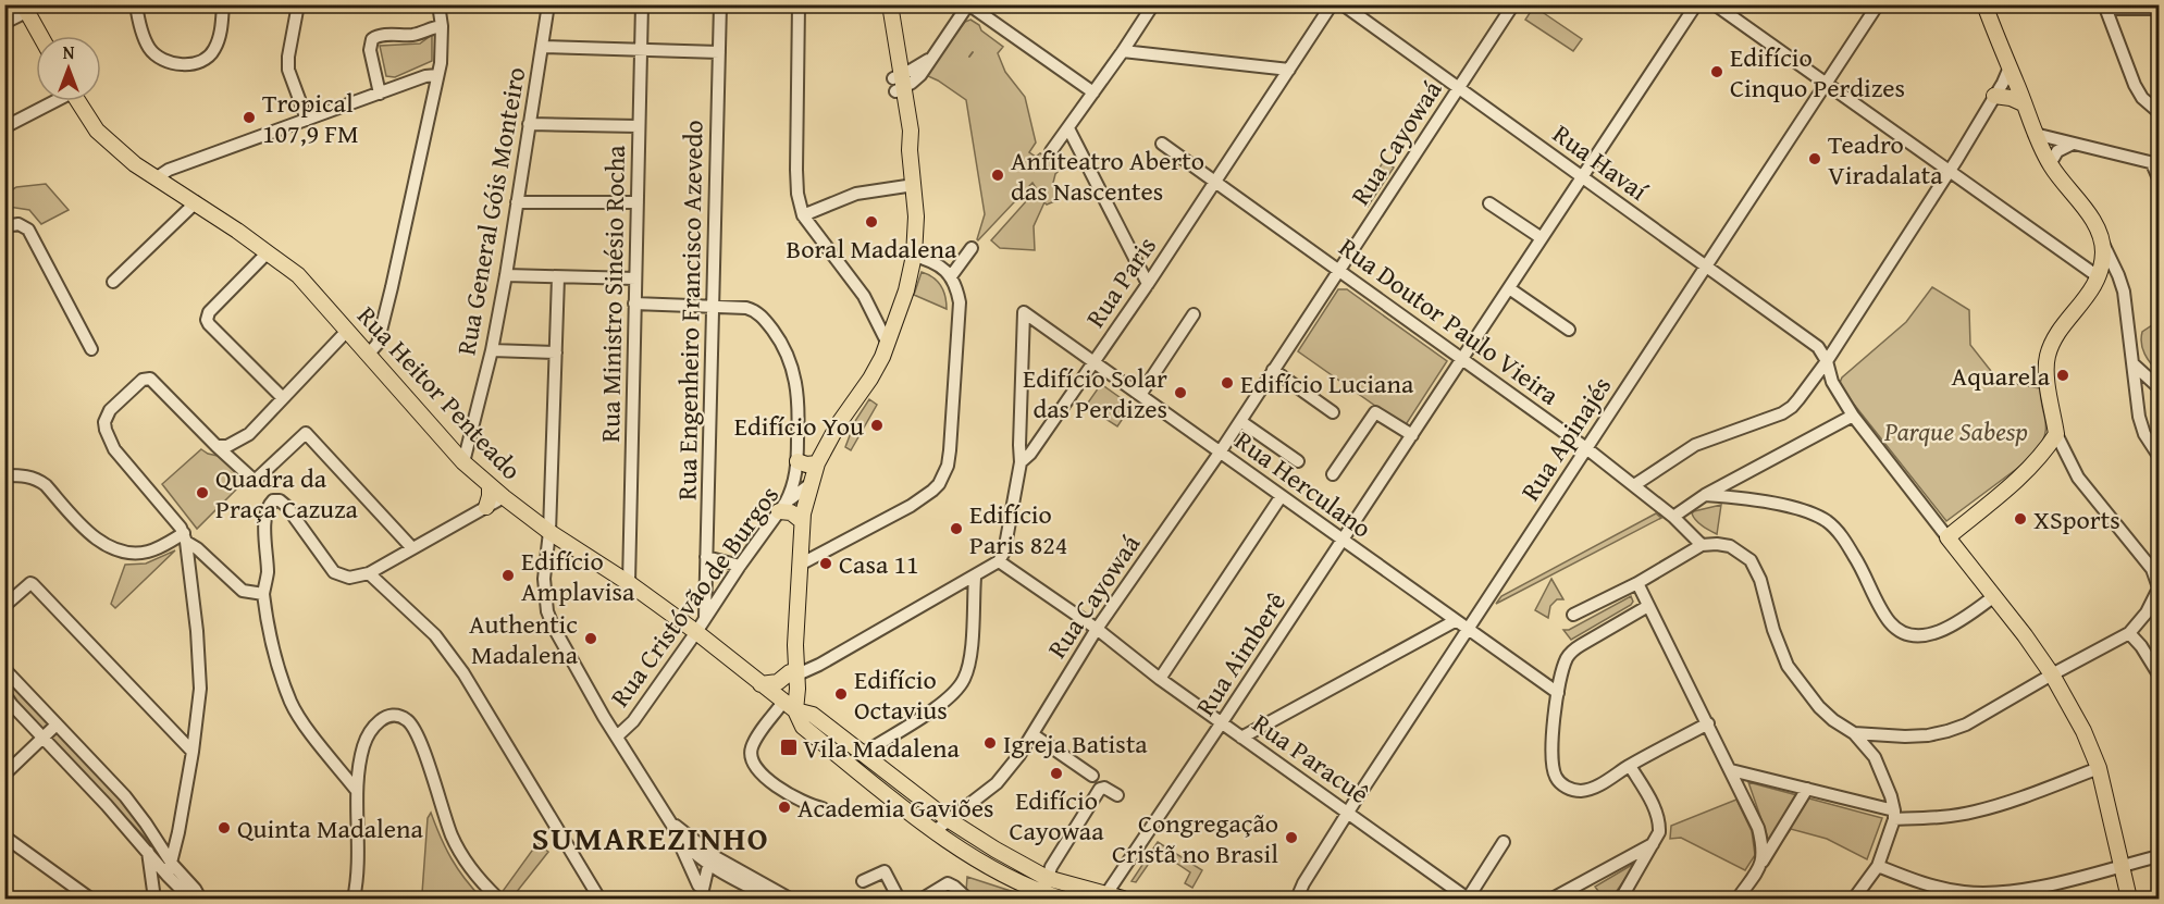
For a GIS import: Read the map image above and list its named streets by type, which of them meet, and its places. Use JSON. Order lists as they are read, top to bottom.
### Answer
{
  "streets": {
    "main road": ["Rua Heitor Penteado"],
    "street": [
      "Rua Cayowaá",
      "Rua Havaí",
      "Rua General Góis Monteiro",
      "Rua Paris",
      "Rua Ministro Sinésio Rocha",
      "Rua Engenheiro Francisco Azevedo",
      "Rua Doutor Paulo Vieira",
      "Rua Apinajés",
      "Rua Herculano",
      "Rua Cristóvão de Burgos",
      "Rua Aimberê",
      "Rua Paracuê"
    ]
  },
  "crossings": [
    ["Rua Cayowaá", "Rua Havaí"],
    ["Rua Cayowaá", "Rua Doutor Paulo Vieira"],
    ["Rua Cayowaá", "Rua Heitor Penteado"],
    ["Rua Cayowaá", "Rua Herculano"],
    ["Rua Cayowaá", "Rua Paracuê"],
    ["Rua Havaí", "Rua Apinajés"],
    ["Rua Havaí", "Rua Aimberê"],
    ["Rua General Góis Monteiro", "Rua Heitor Penteado"],
    ["Rua Paris", "Rua Doutor Paulo Vieira"],
    ["Rua Paris", "Rua Herculano"],
    ["Rua Ministro Sinésio Rocha", "Rua Heitor Penteado"],
    ["Rua Engenheiro Francisco Azevedo", "Rua Cristóvão de Burgos"],
    ["Rua Doutor Paulo Vieira", "Rua Apinajés"],
    ["Rua Doutor Paulo Vieira", "Rua Aimberê"],
    ["Rua Heitor Penteado", "Rua Cristóvão de Burgos"],
    ["Rua Heitor Penteado", "Rua Aimberê"],
    ["Rua Apinajés", "Rua Herculano"],
    ["Rua Apinajés", "Rua Paracuê"],
    ["Rua Herculano", "Rua Aimberê"],
    ["Rua Aimberê", "Rua Paracuê"]
  ],
  "districts": ["SUMAREZINHO"],
  "parks": ["Parque Sabesp"],
  "places": {
    "other": [
      "Edifício Cinquo Perdizes",
      "Tropical 107,9 FM",
      "Teadro Viradalata",
      "Anfiteatro Aberto das Nascentes",
      "Boral Madalena",
      "Aquarela",
      "Edifício Luciana",
      "Edifício Solar das Perdizes",
      "Edifício You",
      "Quadra da Praça Cazuza",
      "XSports",
      "Edifício Paris 824",
      "Casa 11",
      "Edifício Amplavisa",
      "Authentic Madalena",
      "Edifício Octavius",
      "Igreja Batista",
      "Edifício Cayowaa",
      "Academia Gaviões",
      "Quinta Madalena",
      "Congregação Cristã no Brasil"
    ],
    "transit": ["Vila Madalena"]
  },
  "north": "top"
}
